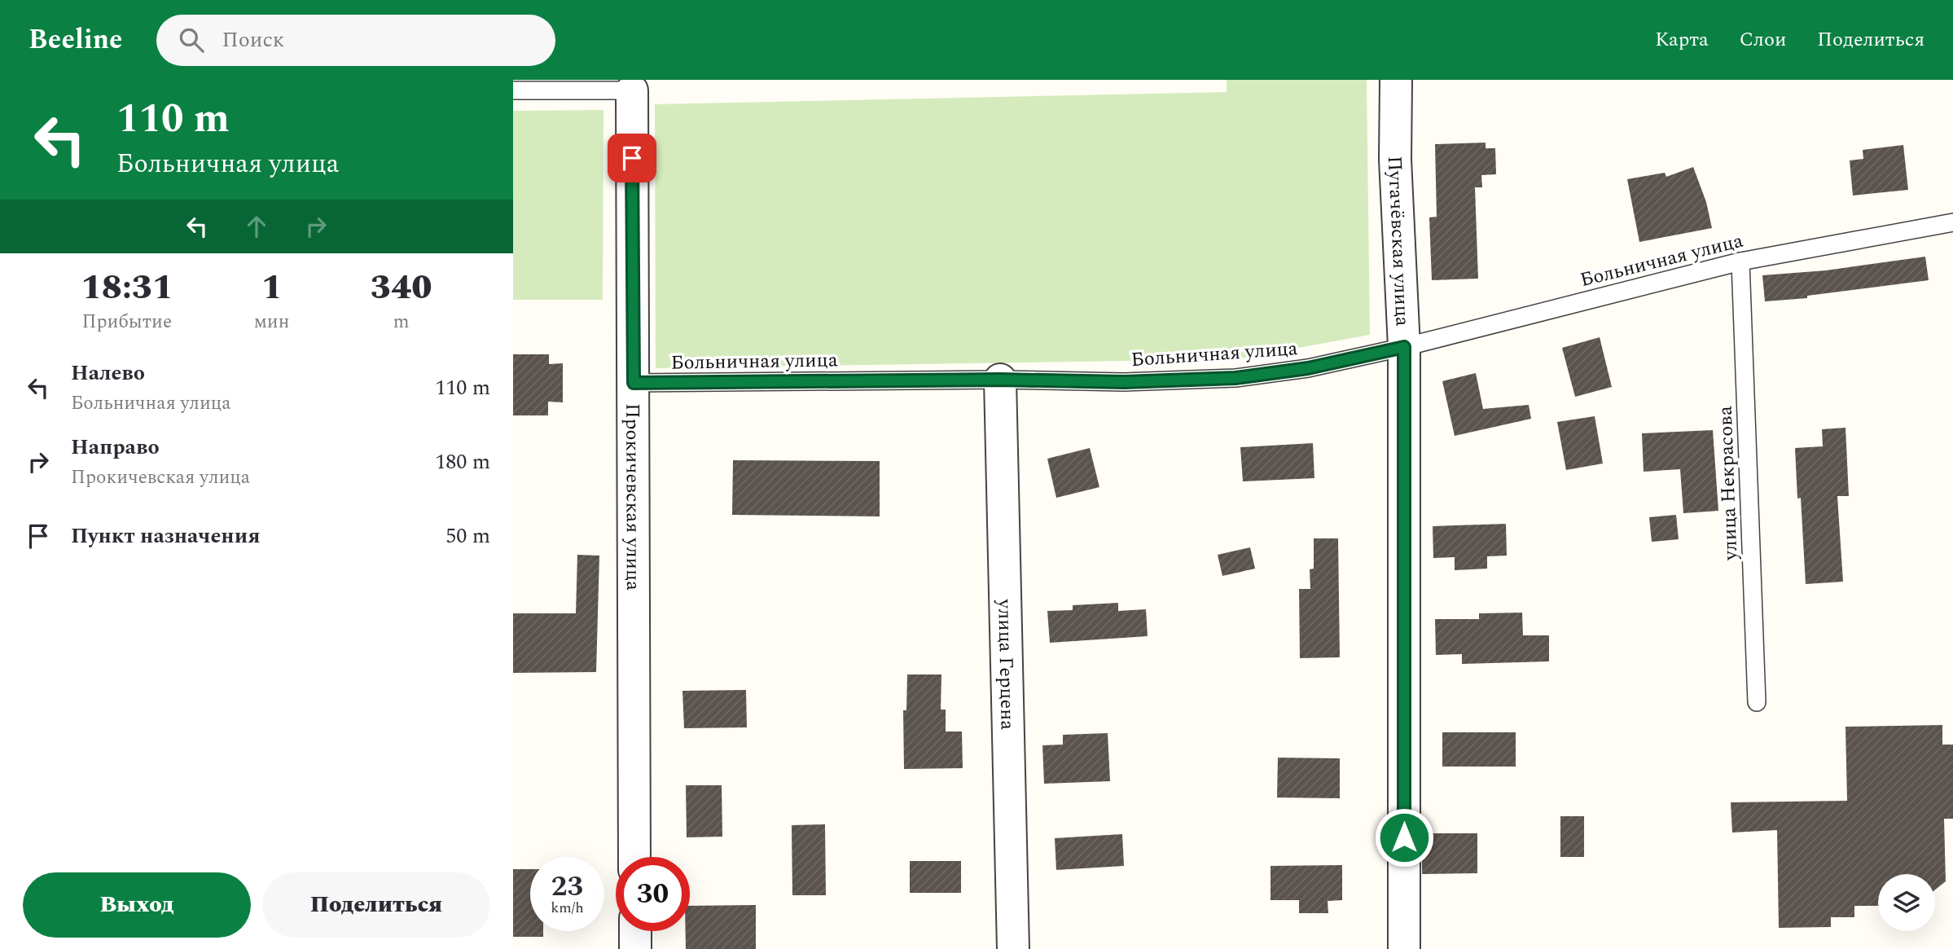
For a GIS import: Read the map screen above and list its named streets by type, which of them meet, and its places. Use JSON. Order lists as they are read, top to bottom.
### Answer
{
  "streets": {
    "street": ["Пугачёвская улица", "Прокичевская улица", "улица Герцена"],
    "lane": ["Больничная улица", "улица Некрасова"]
  },
  "crossings": [
    ["Пугачёвская улица", "Больничная улица"],
    ["Больничная улица", "улица Некрасова"],
    ["Больничная улица", "Прокичевская улица"],
    ["Больничная улица", "улица Герцена"]
  ],
  "page": {
    "header": "Beeline",
    "search": "Поиск",
    "nav": ["Карта", "Слои", "Поделиться"],
    "turn": ["110 m", "Больничная улица"],
    "eta": [
      "18:31",
      "Прибытие",
      "1",
      "мин",
      "340",
      "m"
    ],
    "list": [
      {
        "name": "Налево",
        "note": "Больничная улица",
        "value": "110 m"
      },
      {
        "name": "Направо",
        "note": "Прокичевская улица",
        "value": "180 m"
      },
      {
        "name": "Пункт назначения",
        "value": "50 m"
      }
    ],
    "speed": "23 km/h",
    "limit": "30",
    "buttons": ["Выход", "Поделиться"]
  }
}
